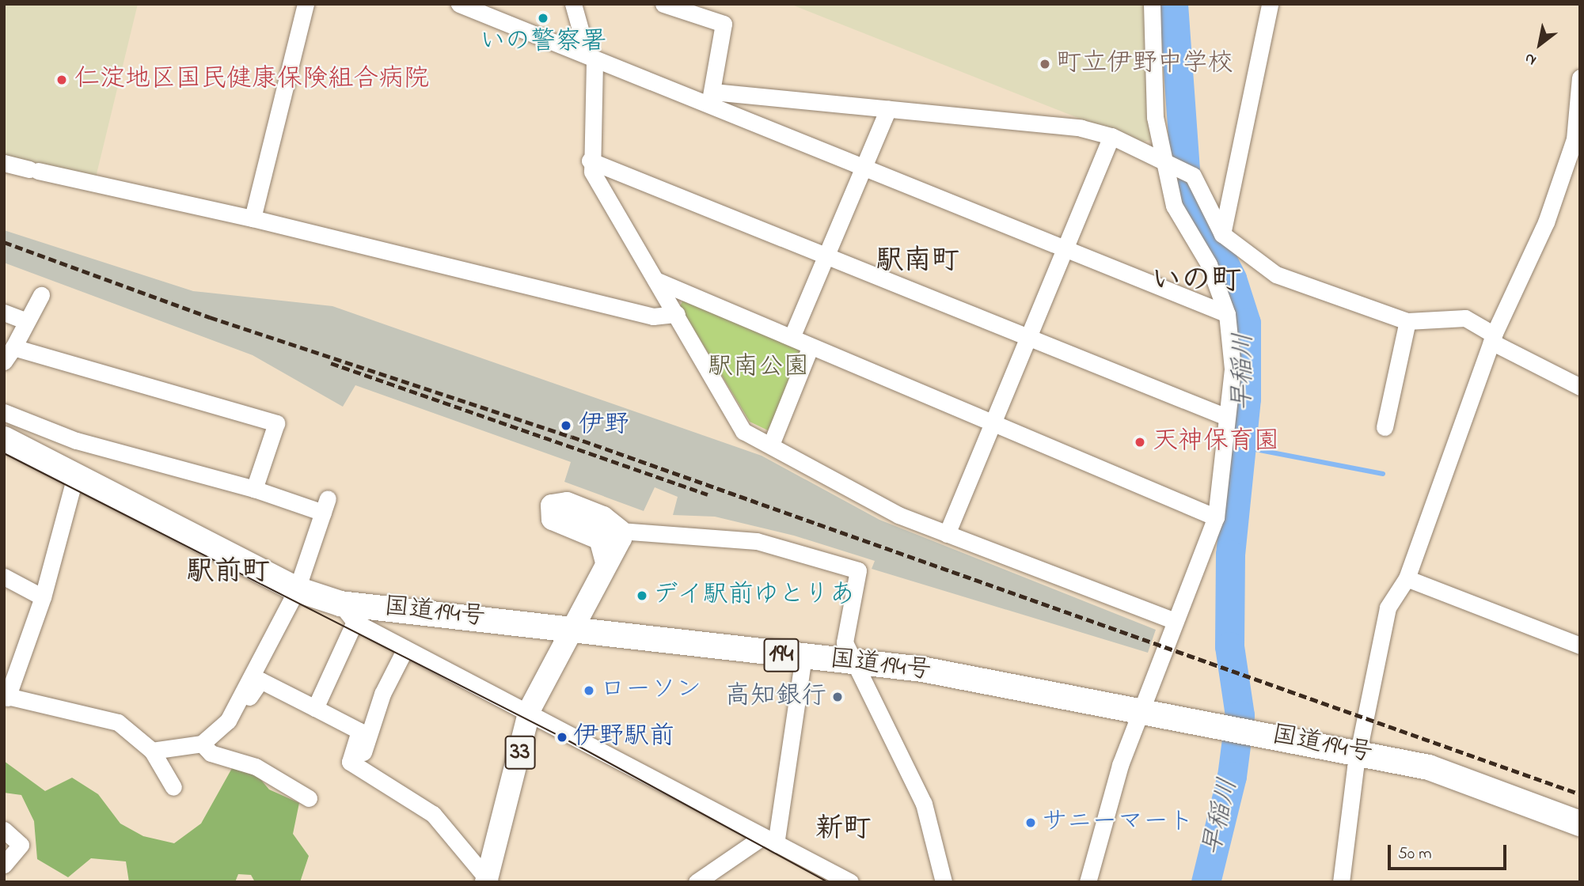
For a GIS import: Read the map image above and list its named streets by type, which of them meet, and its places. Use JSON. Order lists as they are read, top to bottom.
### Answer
{
  "streets": {
    "highway": ["国道194号", "194"],
    "main road": ["33"]
  },
  "crossings": [
    ["国道194号", "33"]
  ],
  "districts": [
    "駅南町",
    "いの町",
    "駅前町",
    "新町"
  ],
  "water": ["早稲川"],
  "parks": ["駅南公園"],
  "places": [
    "いの警察署",
    "町立伊野中学校",
    "仁淀地区国民健康保険組合病院",
    "伊野",
    "天神保育園",
    "デイ駅前ゆとりあ",
    "ローソン",
    "高知銀行",
    "伊野駅前",
    "サニーマート"
  ],
  "scale_bar": "50 m",
  "north": "bottom left"
}
